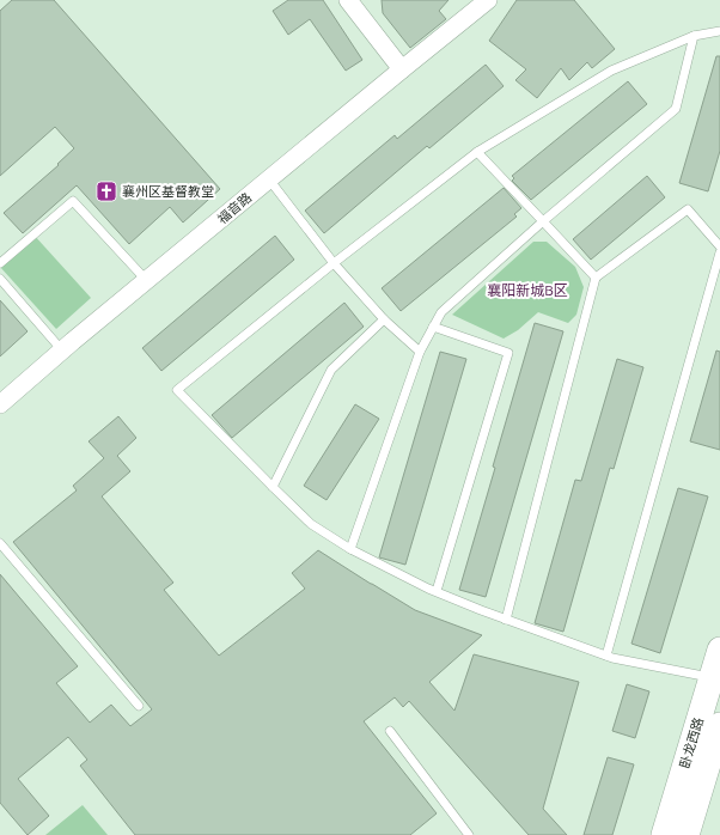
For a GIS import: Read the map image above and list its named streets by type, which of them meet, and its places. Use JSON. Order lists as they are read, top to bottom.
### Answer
{
  "streets": {
    "main road": ["卧龙西路"],
    "street": ["福音路"]
  },
  "districts": ["襄阳新城B区"],
  "places": {
    "church": ["襄州区基督教堂"]
  }
}
